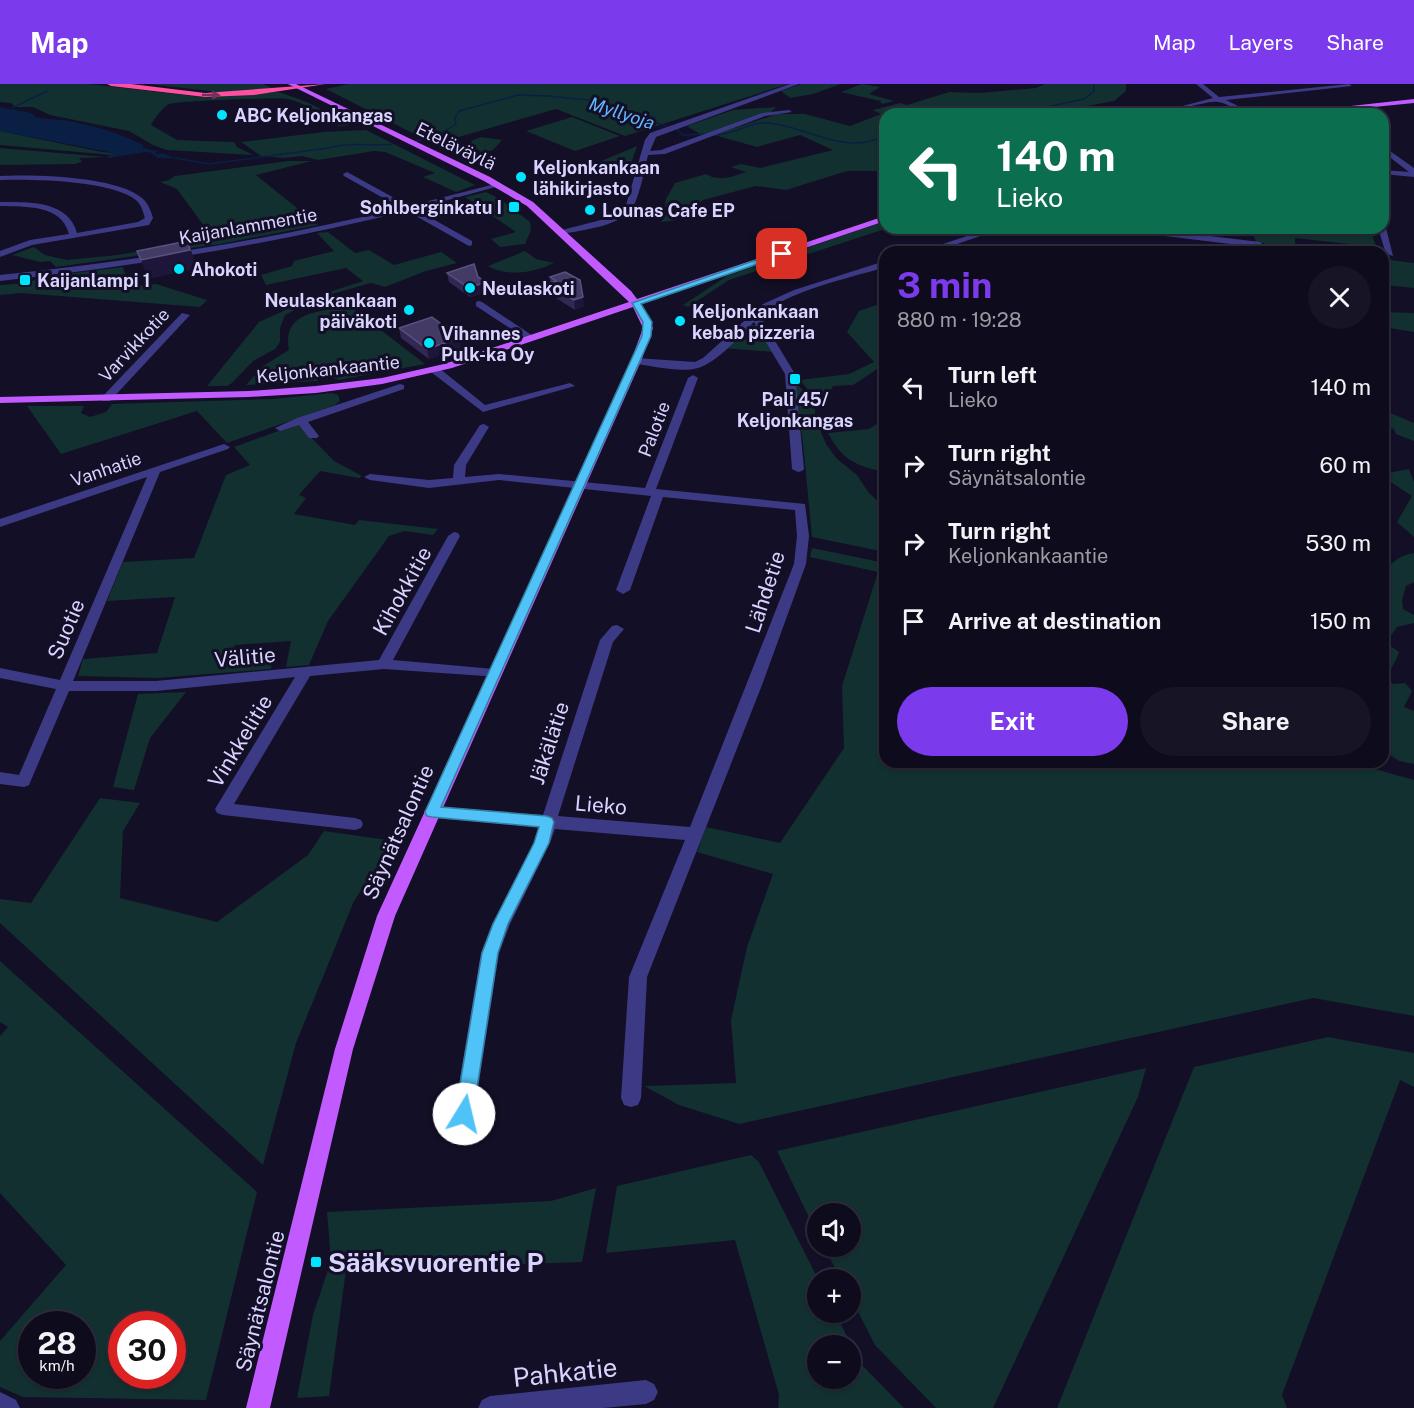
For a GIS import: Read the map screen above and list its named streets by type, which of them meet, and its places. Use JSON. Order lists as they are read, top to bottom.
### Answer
{
  "streets": {
    "main road": ["Eteläväylä", "Keljonkankaantie", "Säynätsalontie"],
    "street": [
      "Kaijanlammentie",
      "Varvikkotie",
      "Palotie",
      "Vanhatie",
      "Kihokkitie",
      "Lähdetie",
      "Suotie",
      "Välitie",
      "Vinkkelitie",
      "Jäkälätie",
      "Lieko",
      "Pahkatie"
    ]
  },
  "crossings": [
    ["Eteläväylä", "Kaijanlammentie"],
    ["Eteläväylä", "Keljonkankaantie"],
    ["Eteläväylä", "Säynätsalontie"],
    ["Varvikkotie", "Keljonkankaantie"],
    ["Keljonkankaantie", "Säynätsalontie"],
    ["Palotie", "Lähdetie"],
    ["Vanhatie", "Suotie"],
    ["Kihokkitie", "Välitie"],
    ["Lähdetie", "Lieko"],
    ["Lähdetie", "Säynätsalontie"],
    ["Suotie", "Välitie"],
    ["Välitie", "Vinkkelitie"],
    ["Välitie", "Säynätsalontie"],
    ["Jäkälätie", "Lieko"],
    ["Lieko", "Säynätsalontie"]
  ],
  "water": ["Myllyoja"],
  "places": {
    "other": [
      "ABC Keljonkangas",
      "Keljonkankaan lähikirjasto",
      "Lounas Cafe EP",
      "Ahokoti",
      "Neulaskoti",
      "Neulaskankaan päiväkoti",
      "Keljonkankaan kebab pizzeria",
      "Vihannes Pulk-ka Oy"
    ],
    "transit": [
      "Sohlberginkatu I",
      "Kaijanlampi 1",
      "Pali 45/ Keljonkangas",
      "Sääksvuorentie P"
    ]
  },
  "page": {
    "header": "Map",
    "nav": ["Map", "Layers", "Share"],
    "turn": ["140 m", "Lieko"],
    "heading": ["3 min", "880 m · 19:28"],
    "list": [
      {
        "name": "Turn left",
        "note": "Lieko",
        "value": "140 m"
      },
      {
        "name": "Turn right",
        "note": "Säynätsalontie",
        "value": "60 m"
      },
      {
        "name": "Turn right",
        "note": "Keljonkankaantie",
        "value": "530 m"
      },
      {
        "name": "Arrive at destination",
        "value": "150 m"
      }
    ],
    "buttons": ["Exit", "Share"],
    "map_buttons": ["+", "−"],
    "speed": "28 km/h",
    "limit": "30"
  }
}
